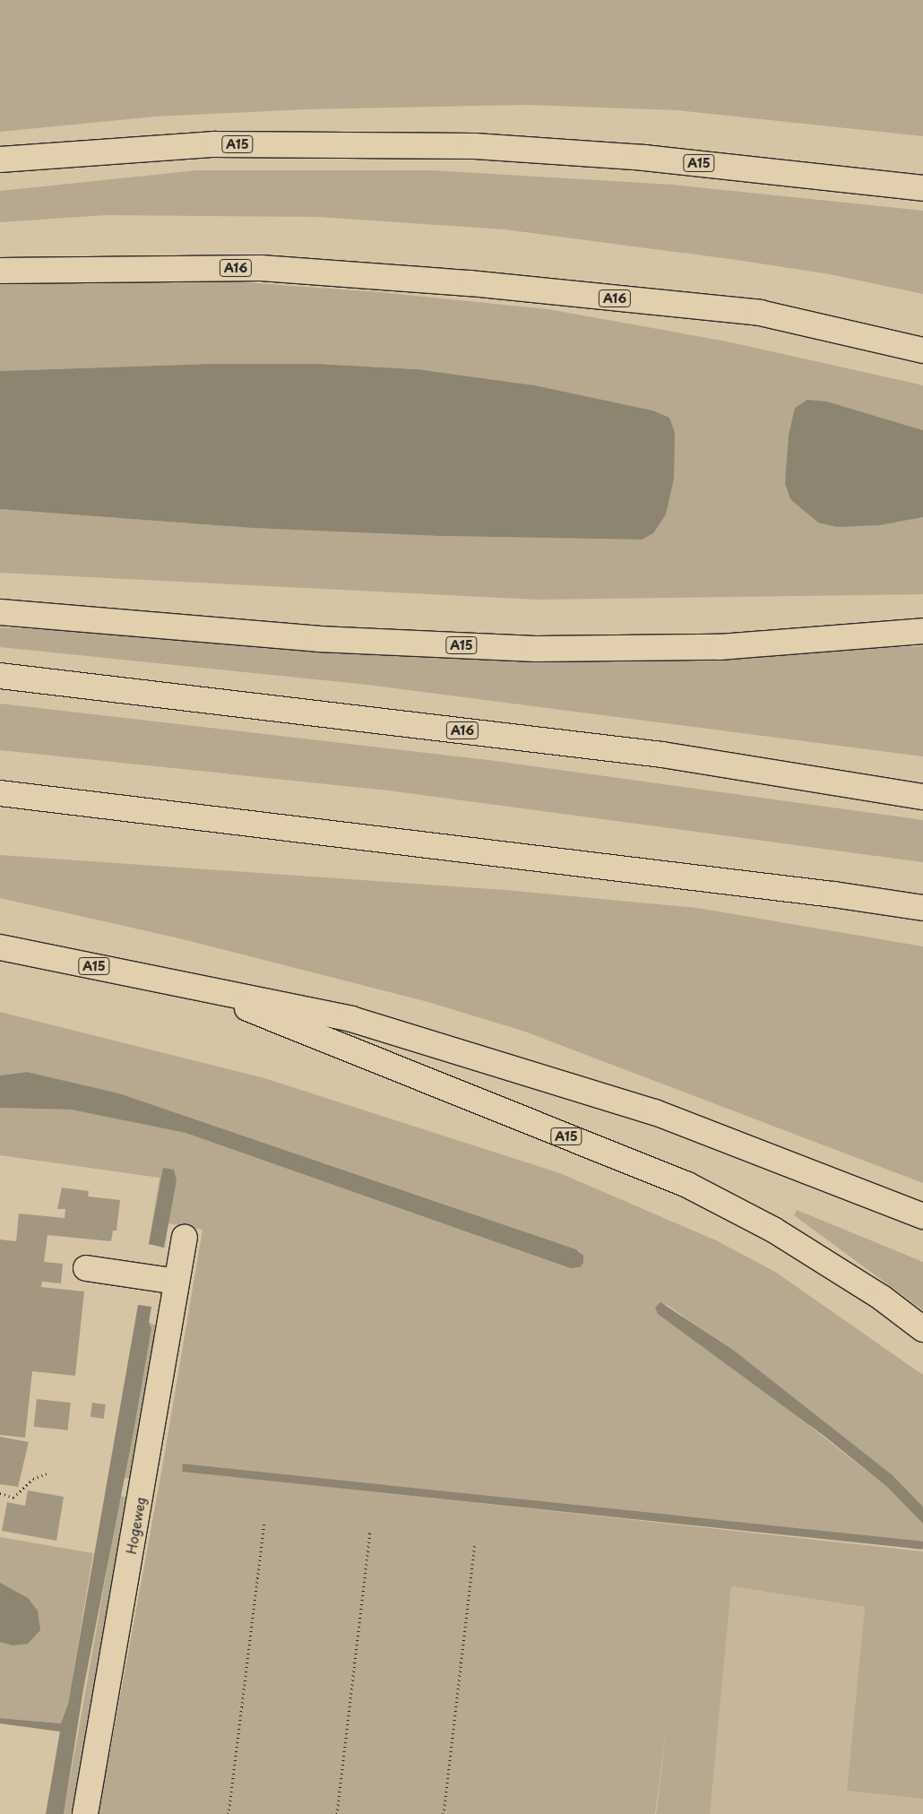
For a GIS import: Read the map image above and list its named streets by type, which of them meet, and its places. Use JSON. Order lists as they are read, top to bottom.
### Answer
{
  "streets": {
    "main road": ["A15", "A16", "Hogeweg"]
  }
}
